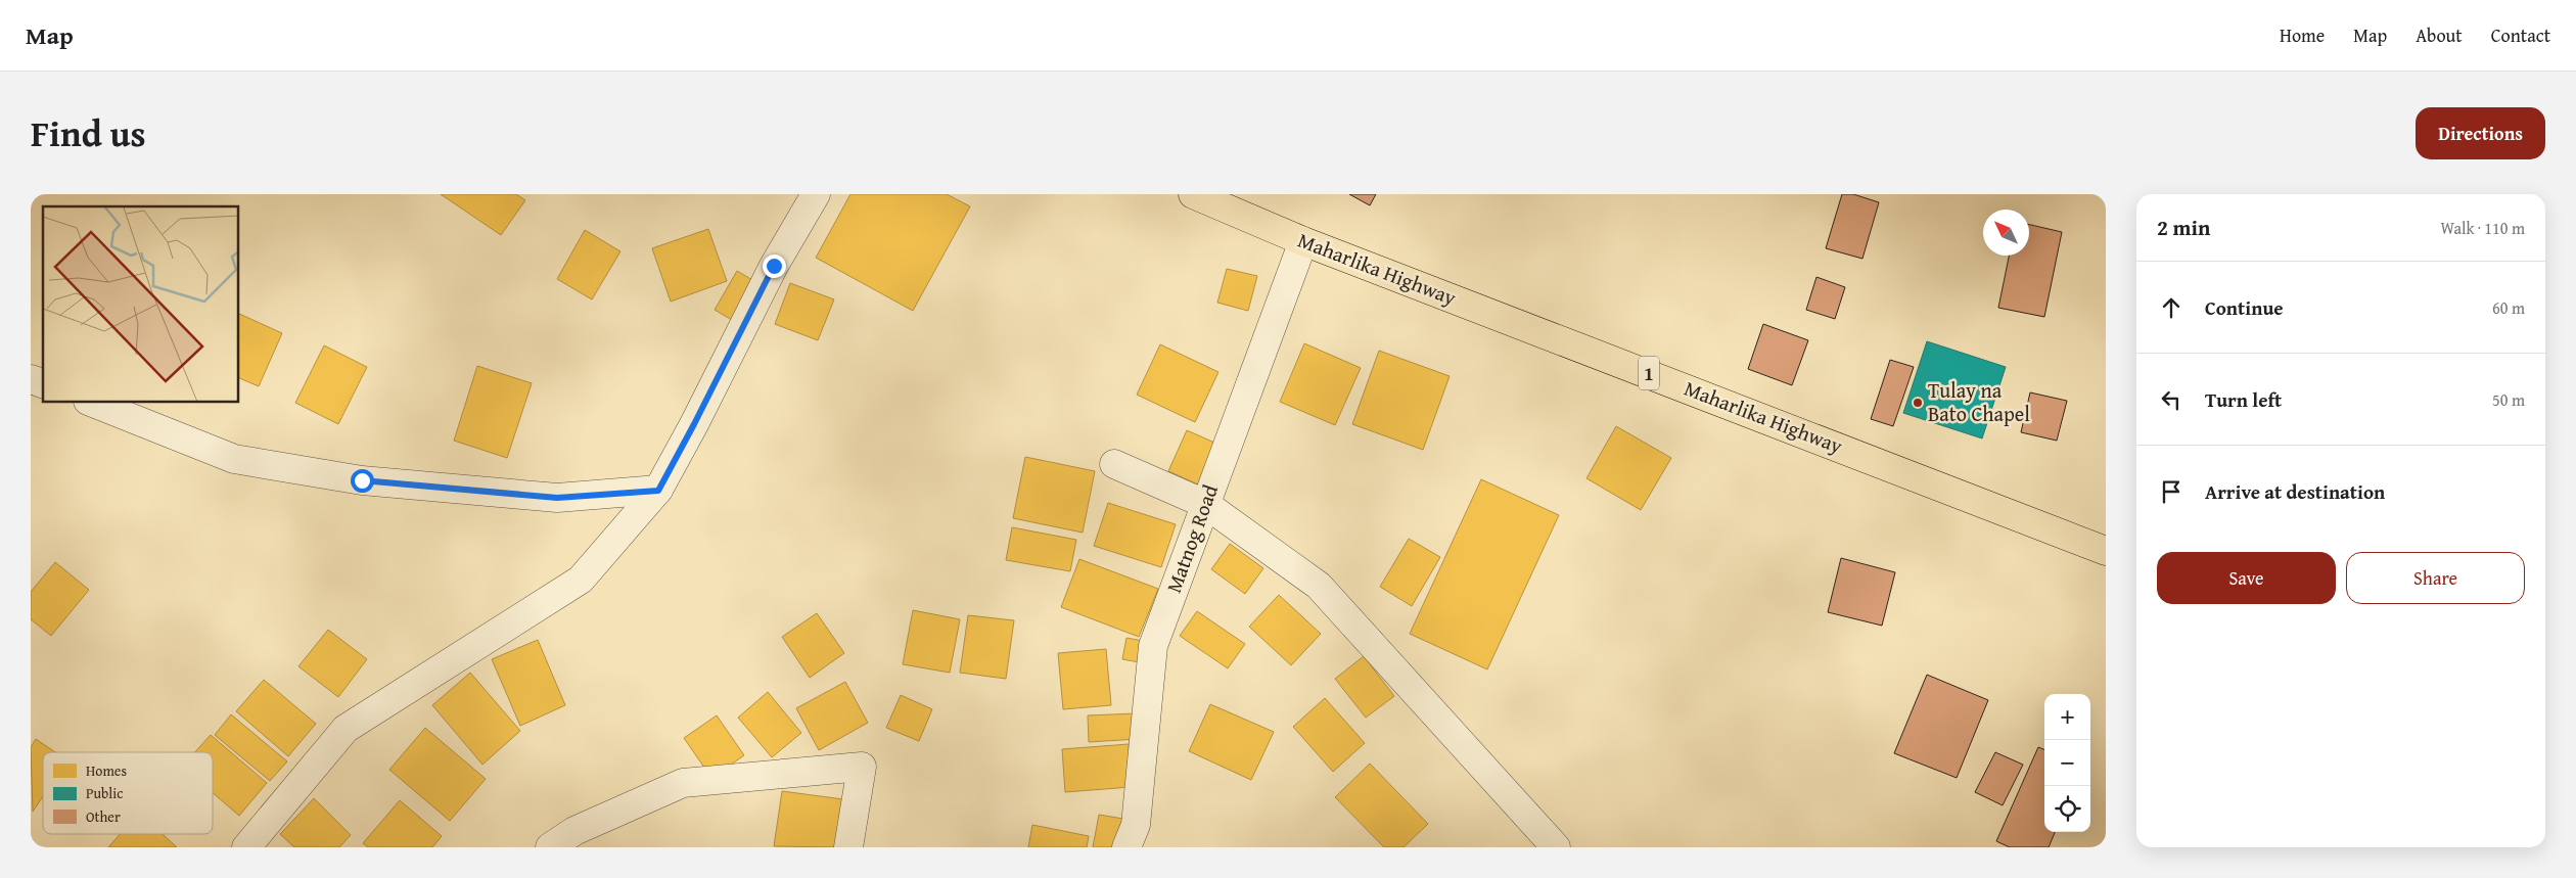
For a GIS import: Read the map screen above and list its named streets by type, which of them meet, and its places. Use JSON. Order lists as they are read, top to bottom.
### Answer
{
  "streets": {
    "highway": ["Maharlika Highway", "1"],
    "street": ["Matnog Road"]
  },
  "crossings": [
    ["Maharlika Highway", "Matnog Road"]
  ],
  "places": ["Tulay na Bato Chapel"],
  "legend": ["Homes", "Public", "Other"],
  "north": "top left",
  "page": {
    "header": "Map",
    "nav": [
      "Home",
      "Map",
      "About",
      "Contact"
    ],
    "title": "Find us",
    "buttons": [
      "Directions",
      ["Save", "Share"]
    ],
    "heading": ["2 min", "Walk · 110 m"],
    "list": [
      ["Continue", "60 m"],
      ["Turn left", "50 m"],
      "Arrive at destination"
    ],
    "map_buttons": ["+", "−"]
  }
}
